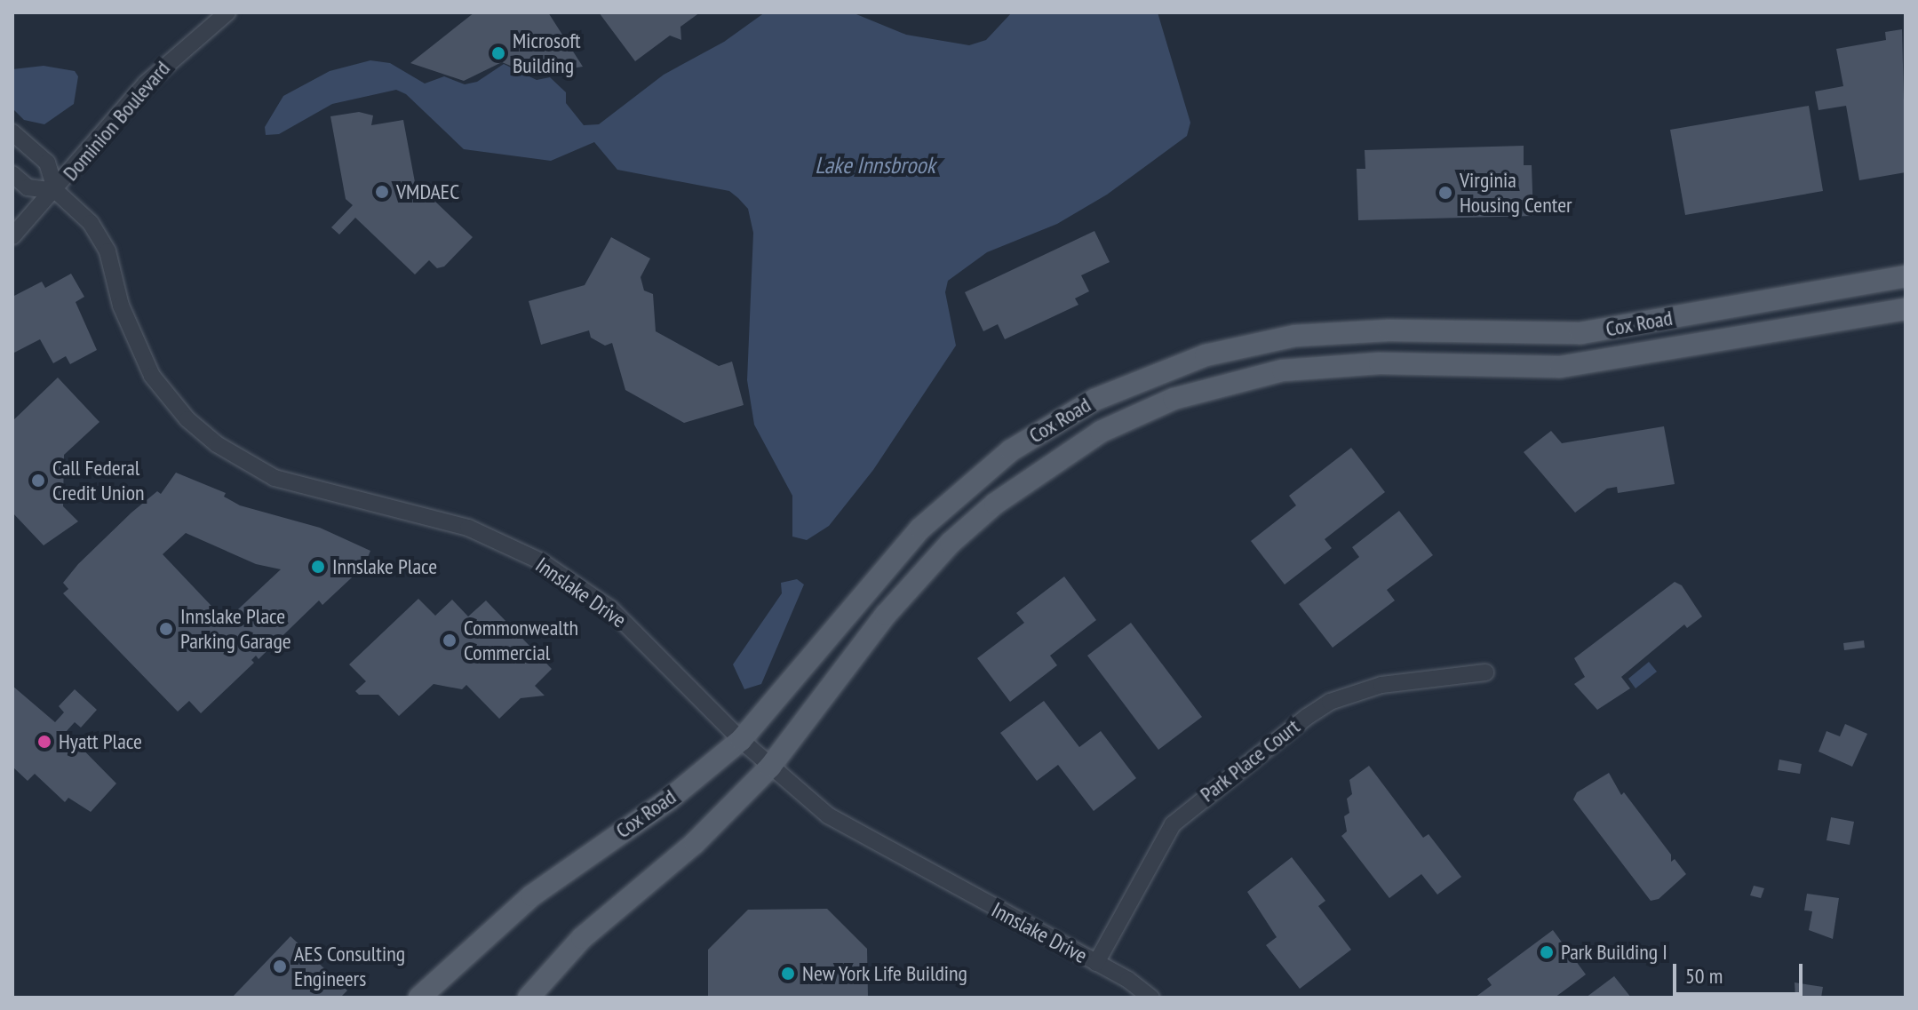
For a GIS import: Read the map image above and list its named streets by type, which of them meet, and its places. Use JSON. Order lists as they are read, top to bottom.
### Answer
{
  "streets": {
    "main road": ["Cox Road"],
    "street": ["Dominion Boulevard", "Innslake Drive", "Park Place Court"]
  },
  "crossings": [
    ["Dominion Boulevard", "Innslake Drive"],
    ["Cox Road", "Innslake Drive"],
    ["Innslake Drive", "Park Place Court"]
  ],
  "water": ["Lake Innsbrook"],
  "places": [
    "Microsoft Building",
    "VMDAEC",
    "Virginia Housing Center",
    "Call Federal Credit Union",
    "Innslake Place",
    "Innslake Place Parking Garage",
    "Commonwealth Commercial",
    "Hyatt Place",
    "Park Building I",
    "AES Consulting Engineers",
    "New York Life Building"
  ],
  "scale_bar": "50 m"
}
